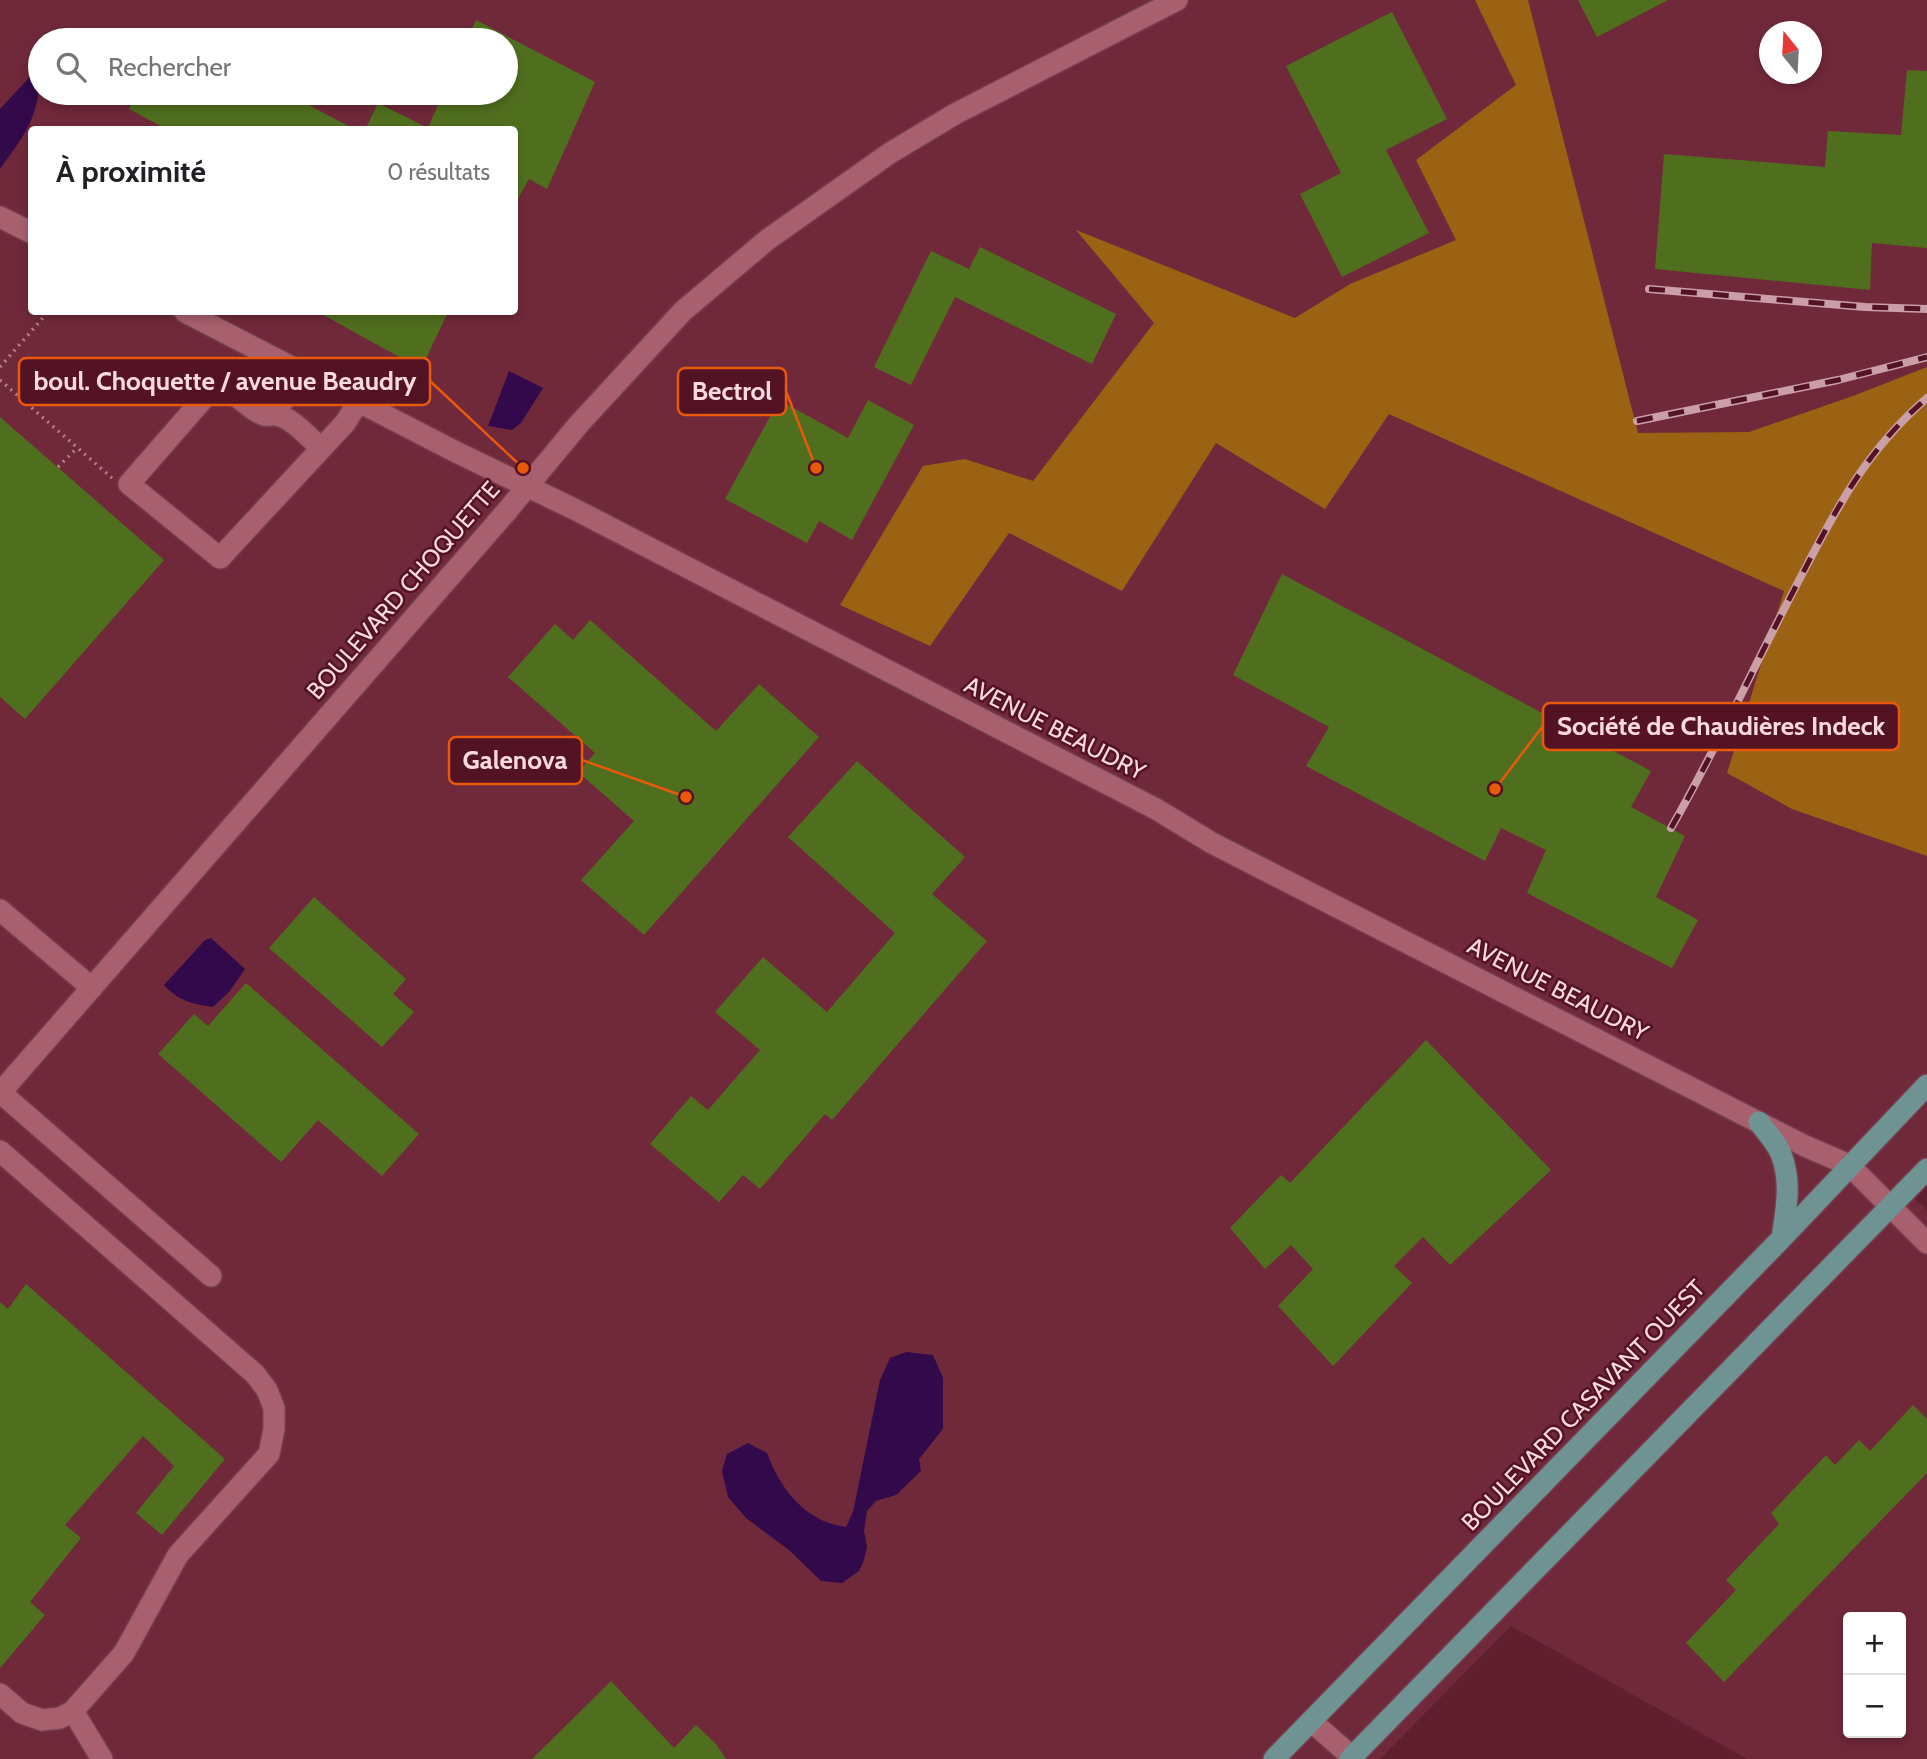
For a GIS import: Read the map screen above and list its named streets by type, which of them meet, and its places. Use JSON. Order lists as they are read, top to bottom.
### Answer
{
  "streets": {
    "main road": ["BOULEVARD CASAVANT OUEST"],
    "street": ["BOULEVARD CHOQUETTE", "AVENUE BEAUDRY"]
  },
  "crossings": [
    ["BOULEVARD CHOQUETTE", "AVENUE BEAUDRY"],
    ["AVENUE BEAUDRY", "BOULEVARD CASAVANT OUEST"]
  ],
  "places": [
    "boul. Choquette / avenue Beaudry",
    "Bectrol",
    "Société de Chaudières Indeck",
    "Galenova"
  ],
  "north": "top",
  "page": {
    "search": "Rechercher",
    "heading": ["À proximité", "0 résultats"],
    "map_buttons": ["+", "−"]
  }
}
